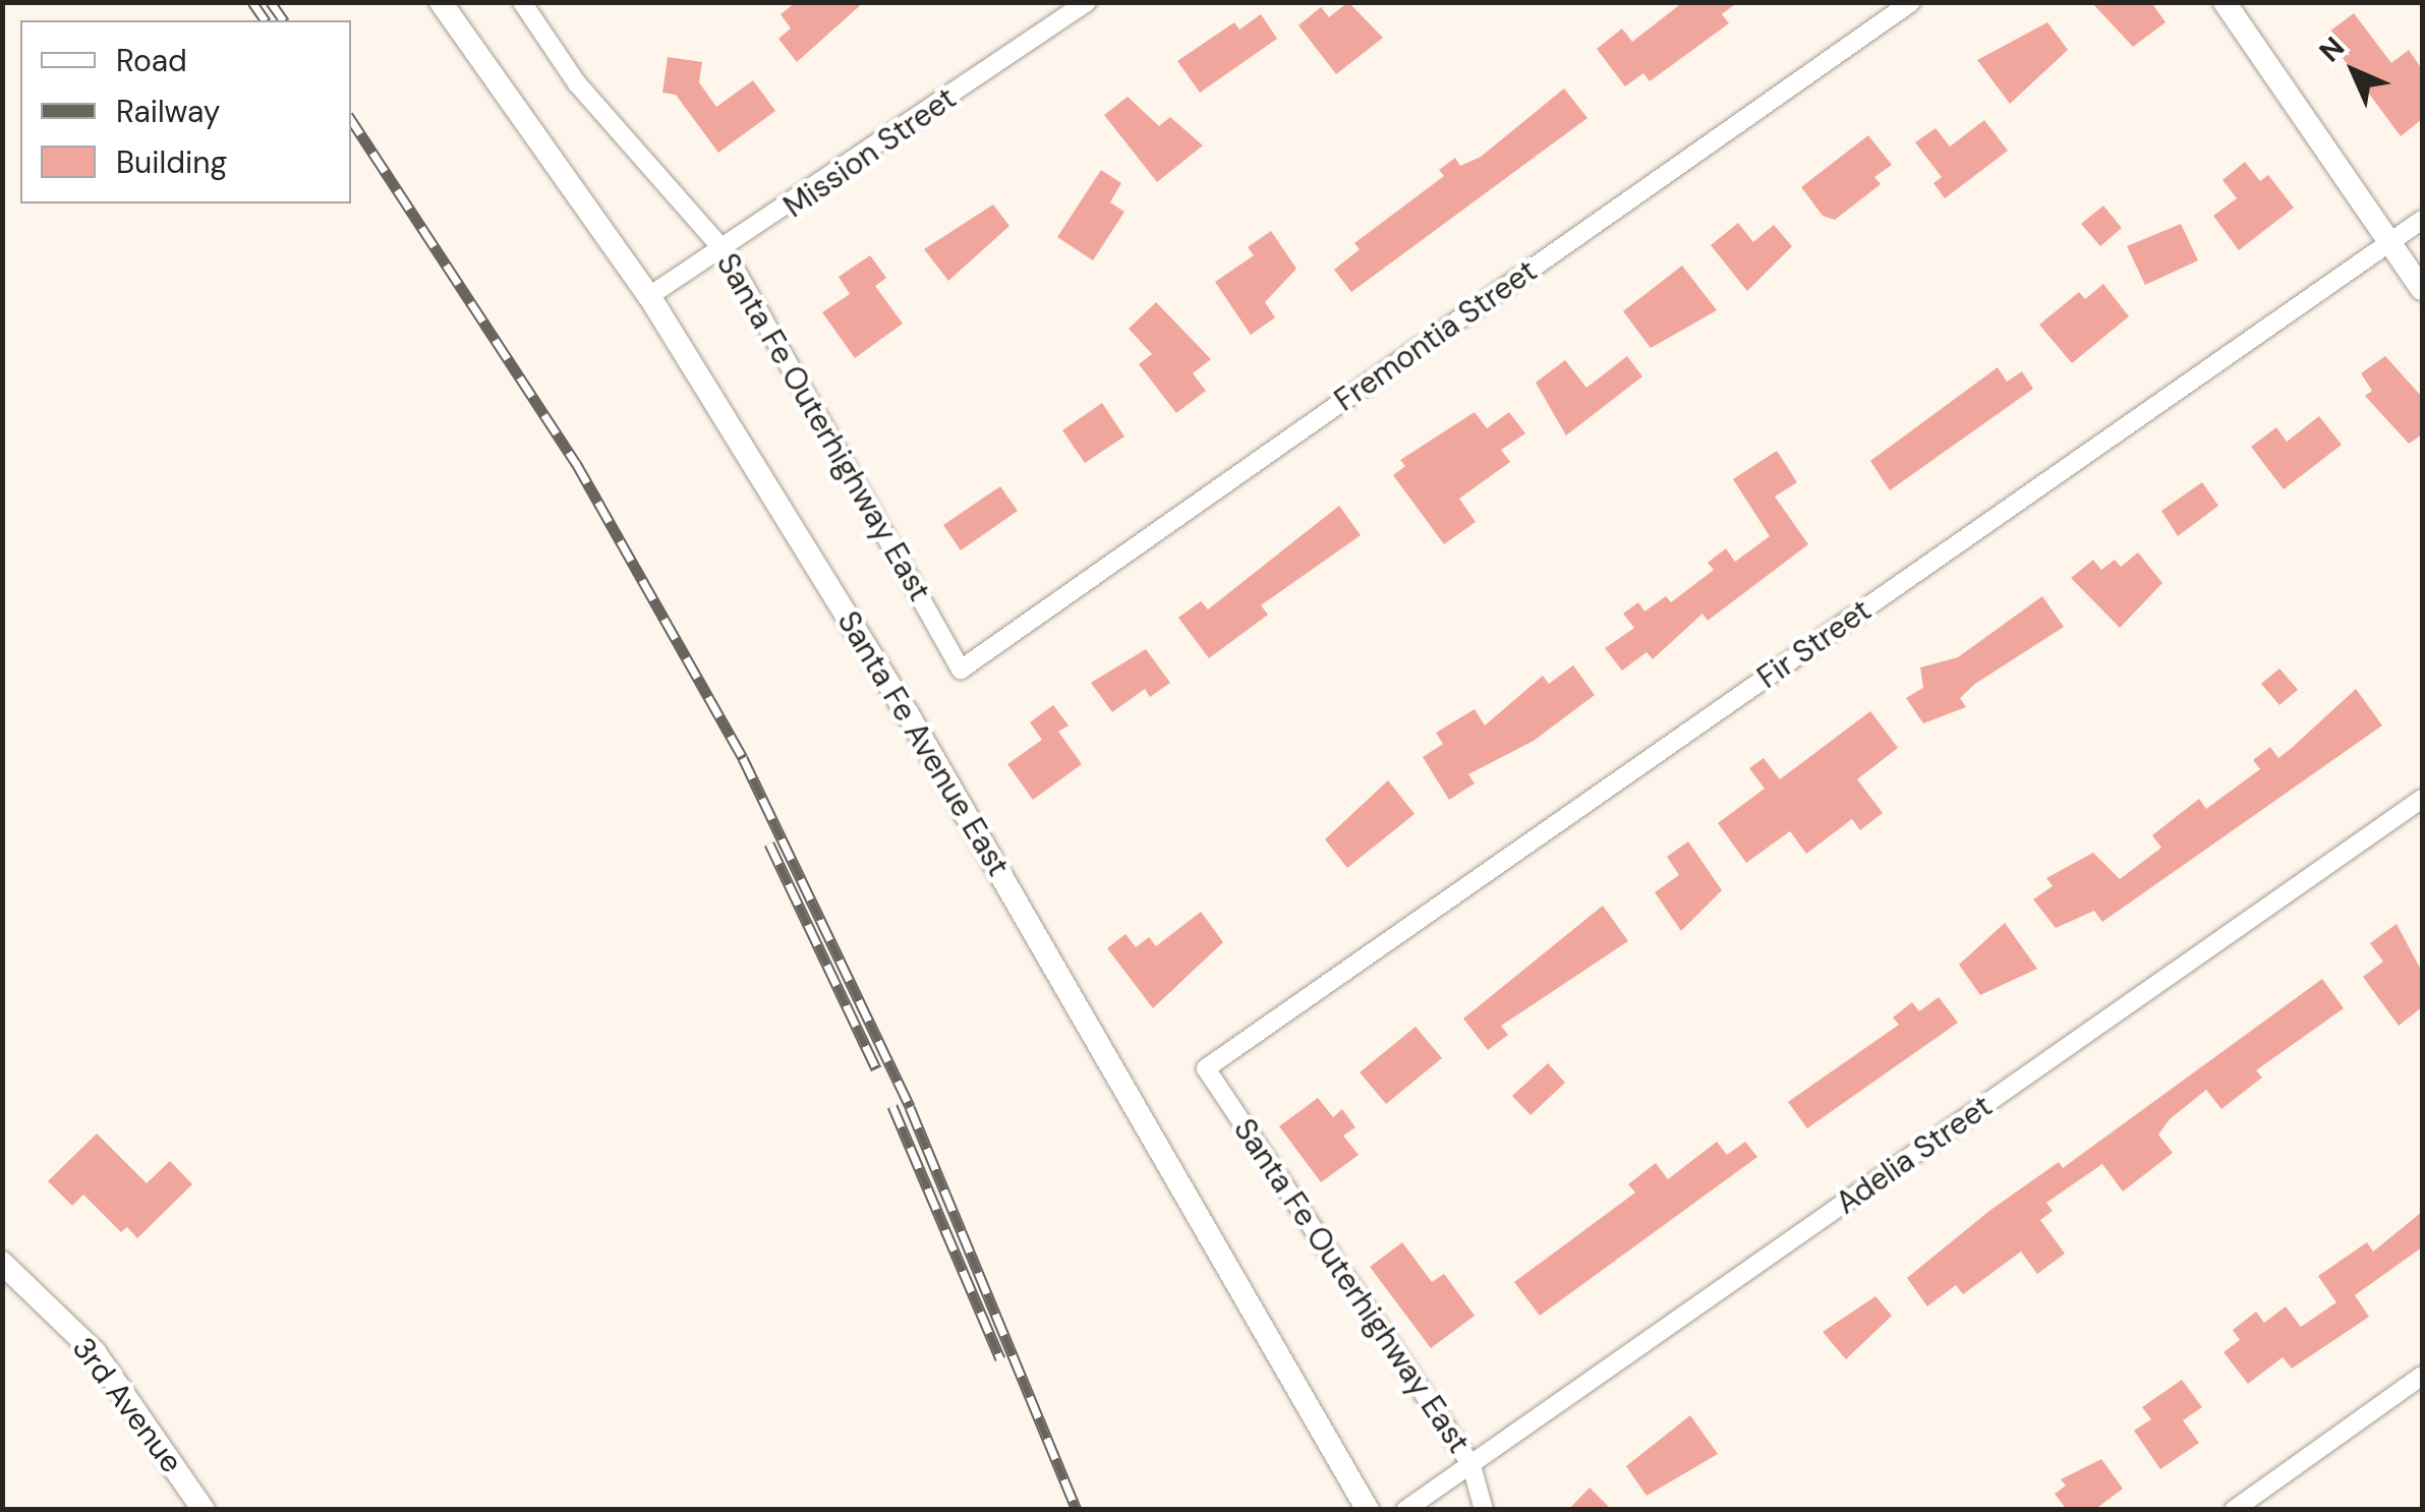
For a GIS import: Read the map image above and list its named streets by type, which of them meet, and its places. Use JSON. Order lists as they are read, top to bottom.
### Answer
{
  "streets": {
    "street": [
      "Mission Street",
      "Fremontia Street",
      "Santa Fe Outerhighway East",
      "Fir Street",
      "Santa Fe Avenue East",
      "Adelia Street",
      "3rd Avenue"
    ]
  },
  "crossings": [
    ["Mission Street", "Santa Fe Outerhighway East"],
    ["Mission Street", "Santa Fe Avenue East"],
    ["Fremontia Street", "Santa Fe Outerhighway East"],
    ["Santa Fe Outerhighway East", "Fir Street"],
    ["Santa Fe Outerhighway East", "Adelia Street"]
  ],
  "legend": ["Road", "Railway", "Building"],
  "north": "top left"
}
